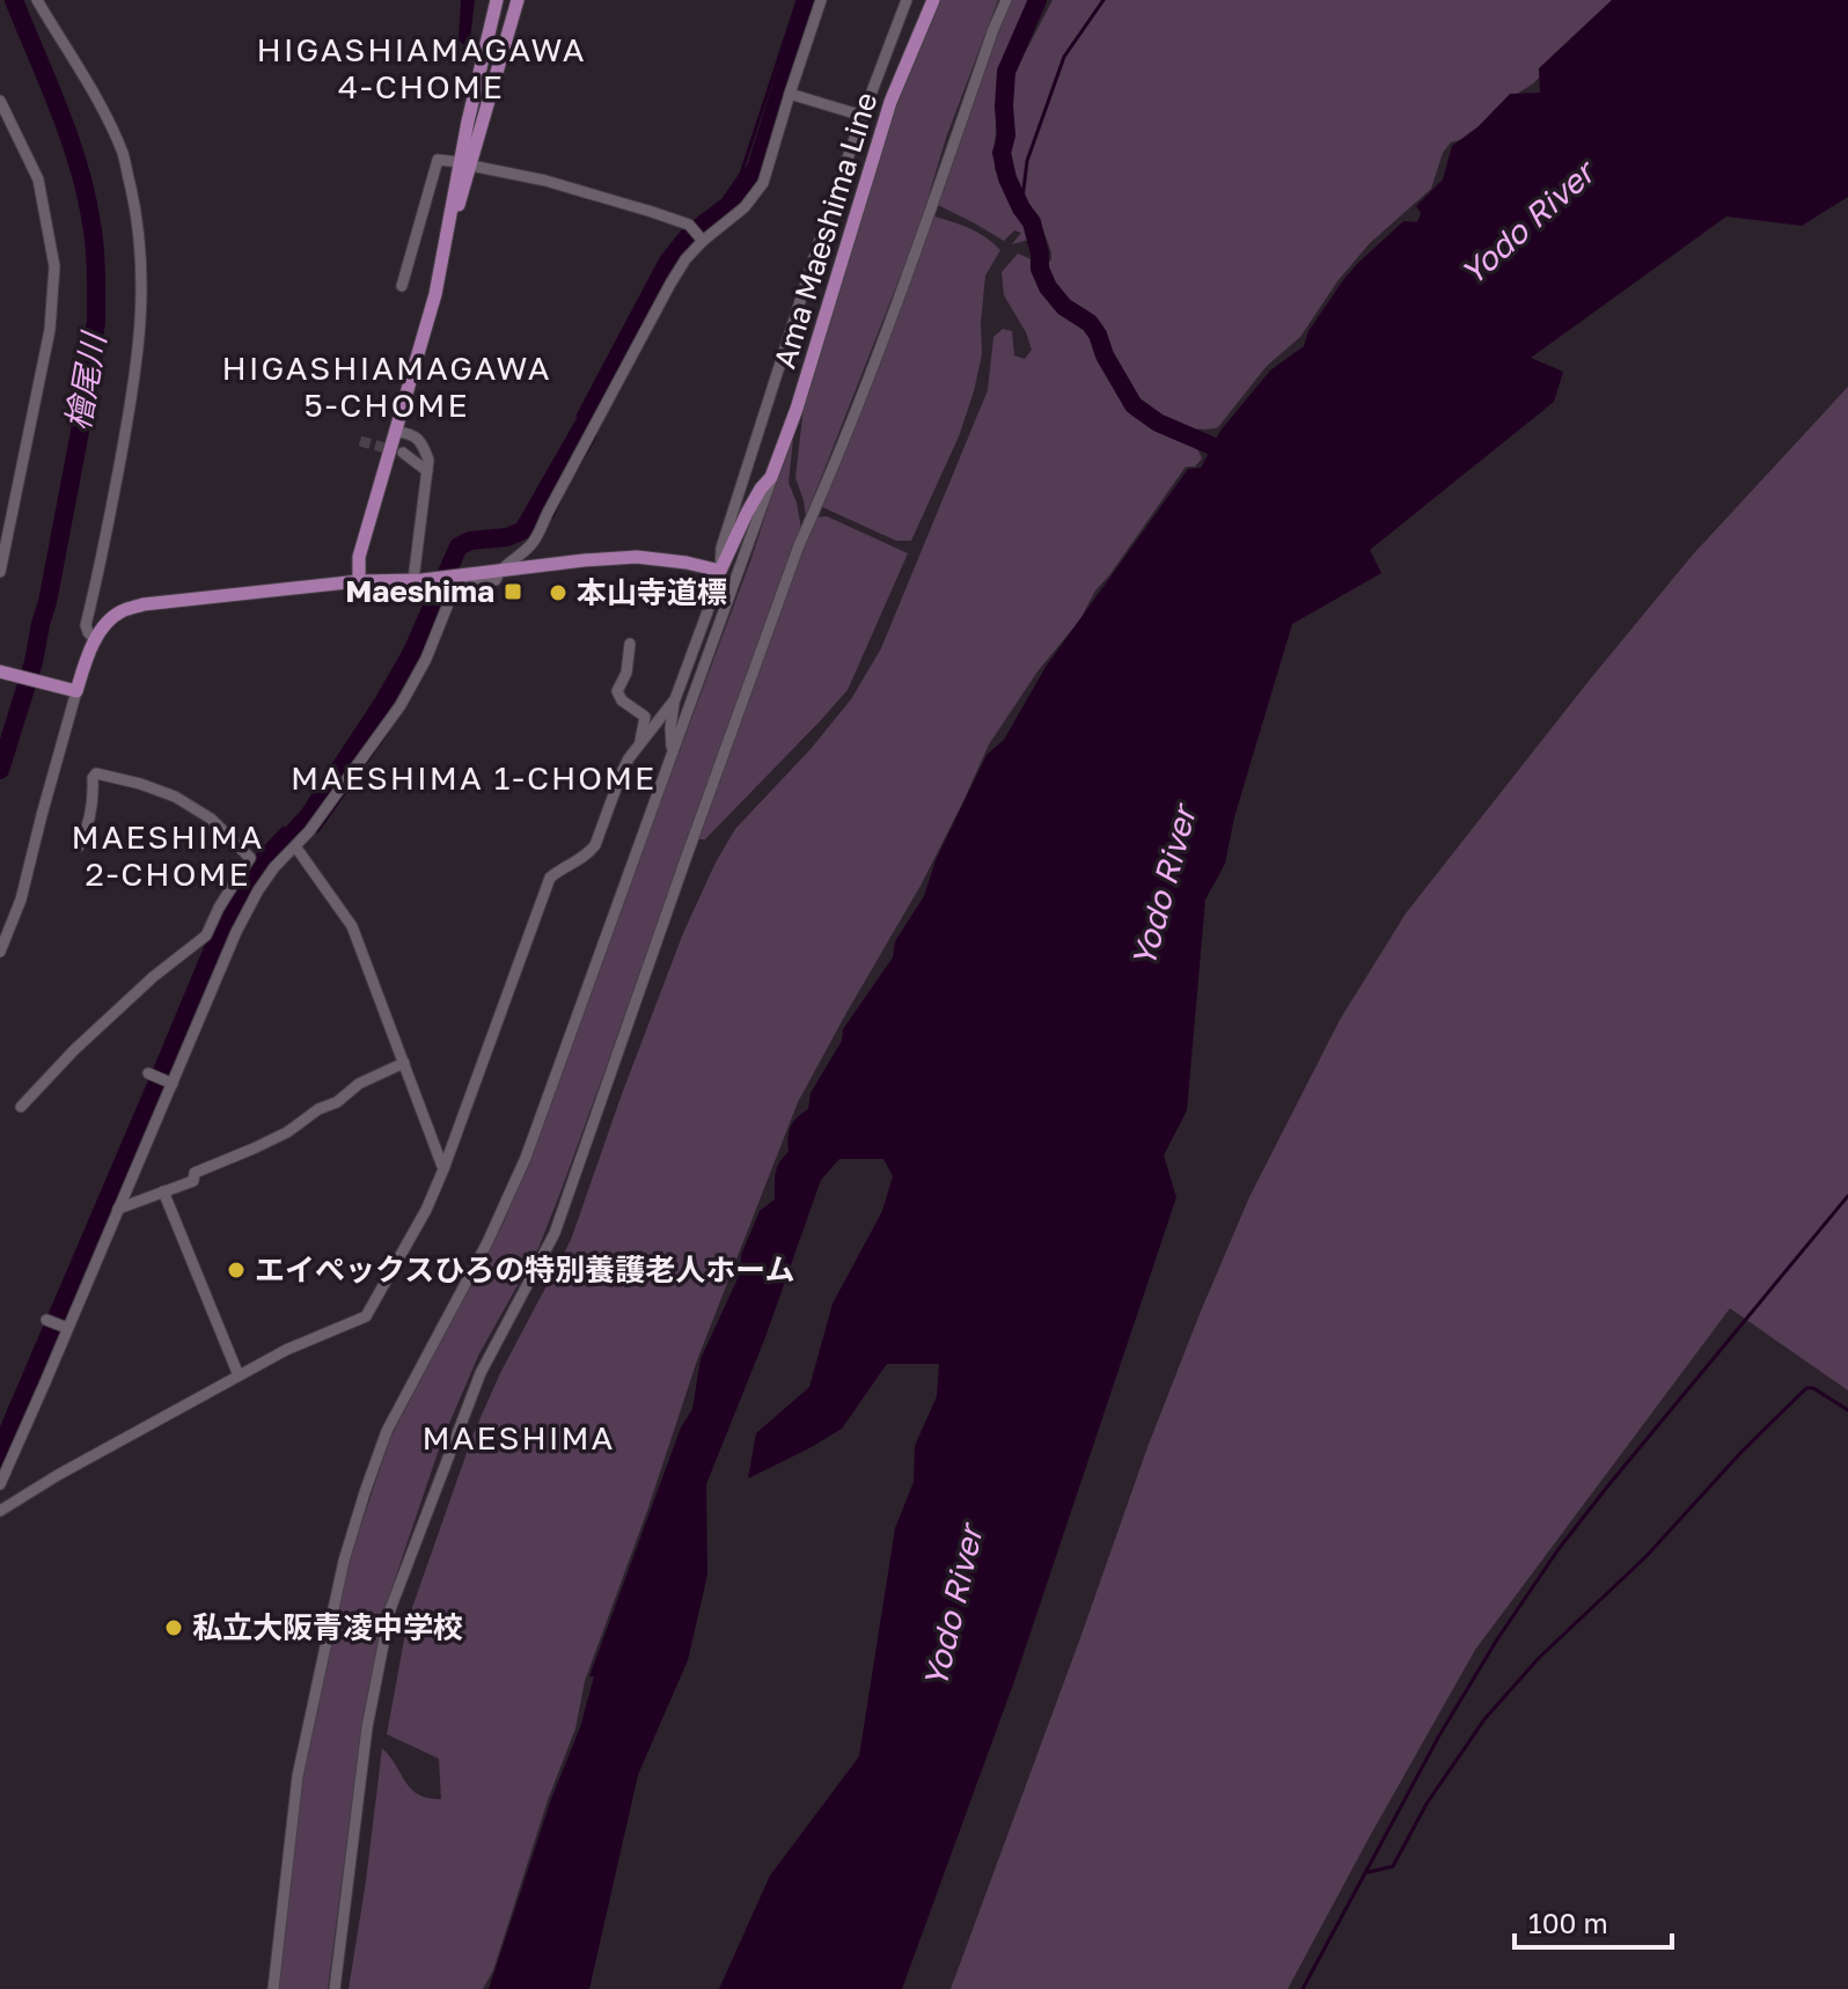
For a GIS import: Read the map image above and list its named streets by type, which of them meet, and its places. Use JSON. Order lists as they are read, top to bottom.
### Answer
{
  "streets": {
    "main road": ["Ama Maeshima Line"]
  },
  "districts": [
    "HIGASHIAMAGAWA 4-CHOME",
    "HIGASHIAMAGAWA 5-CHOME",
    "MAESHIMA 1-CHOME",
    "MAESHIMA 2-CHOME",
    "MAESHIMA"
  ],
  "water": ["Yodo River", "檜尾川"],
  "places": {
    "transit": ["Maeshima"],
    "other": ["本山寺道標", "エイぺックスひろの特別養護老人ホーム", "私立大阪青凌中学校"]
  },
  "scale_bar": "100 m"
}
